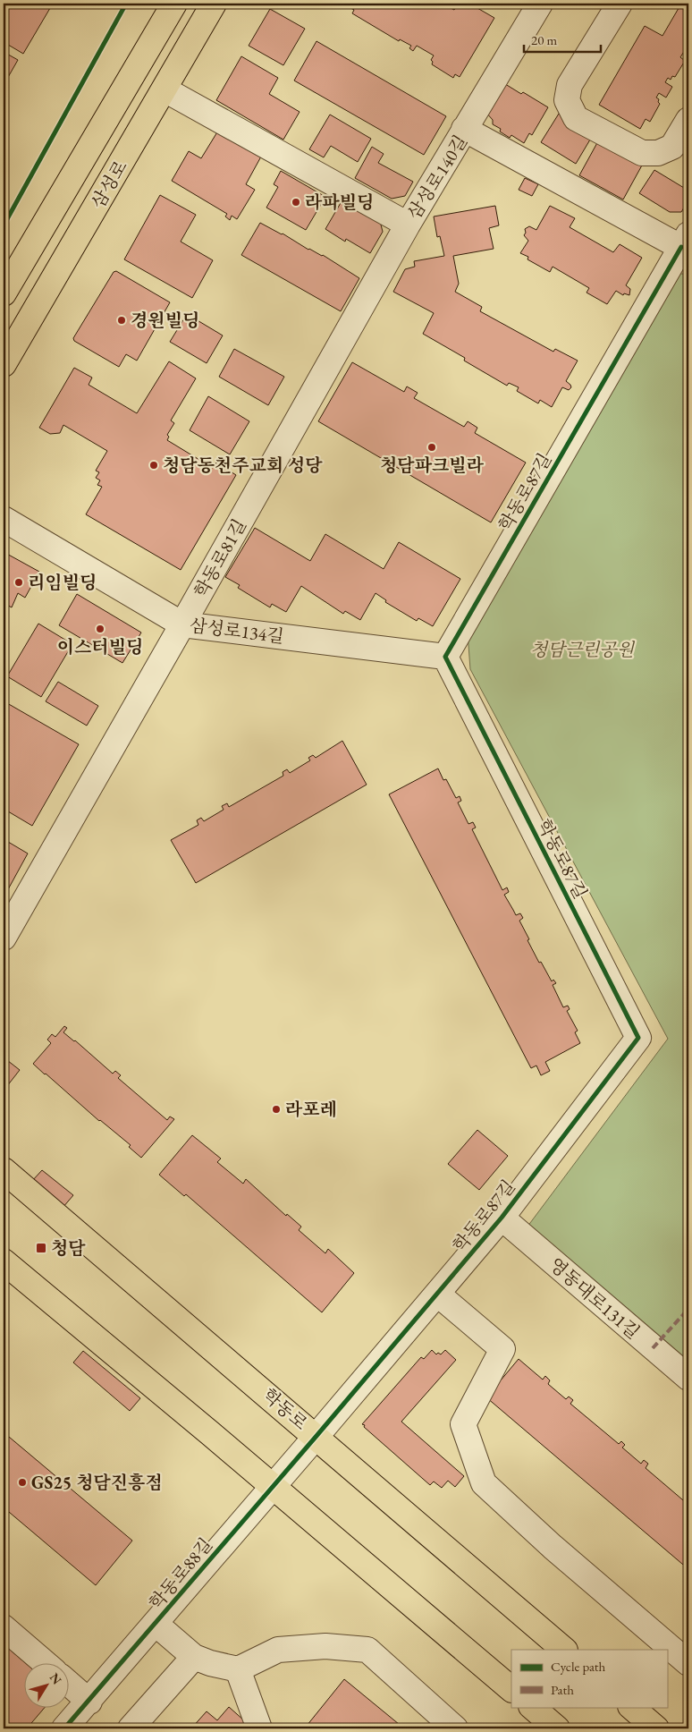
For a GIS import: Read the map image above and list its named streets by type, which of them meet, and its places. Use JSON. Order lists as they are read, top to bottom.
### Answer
{
  "streets": {
    "main road": ["삼성로", "학동로"],
    "street": [
      "삼성로140길",
      "학동로87길",
      "학동로81길",
      "삼성로134길",
      "영동대로131길",
      "학동로88길"
    ]
  },
  "crossings": [
    ["삼성로140길", "삼성로"],
    ["삼성로140길", "학동로87길"],
    ["삼성로140길", "학동로81길"],
    ["학동로87길", "삼성로134길"],
    ["학동로87길", "영동대로131길"],
    ["학동로87길", "학동로"],
    ["학동로87길", "학동로88길"],
    ["학동로81길", "삼성로134길"],
    ["학동로", "학동로88길"]
  ],
  "parks": ["청담근린공원"],
  "places": {
    "other": [
      "라파빌딩",
      "경원빌딩",
      "청담파크빌라",
      "청담동천주교회 성당",
      "리임빌딩",
      "이스터빌딩",
      "라포레",
      "GS25 청담진흥점"
    ],
    "transit": ["청담"]
  },
  "legend": ["Cycle path", "Path"],
  "scale_bar": "20 m",
  "north": "top right"
}
